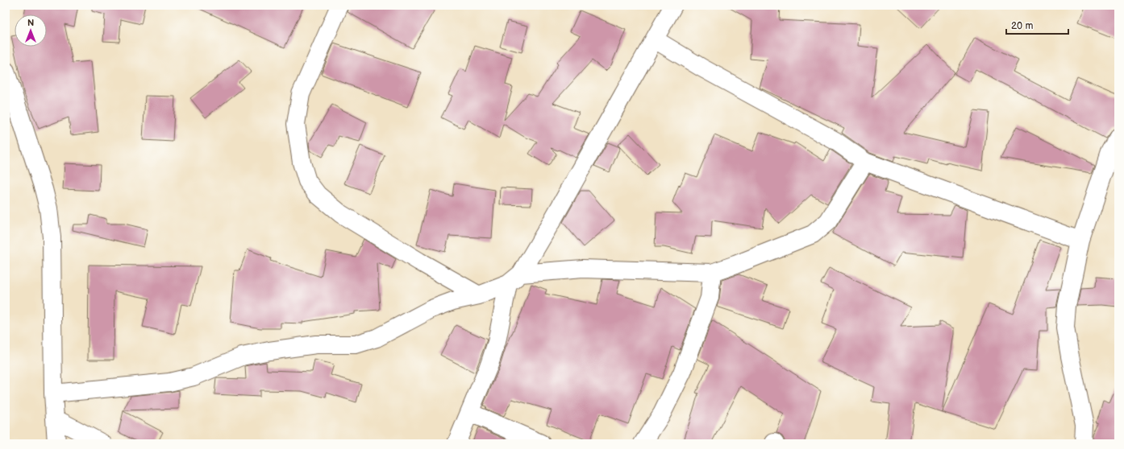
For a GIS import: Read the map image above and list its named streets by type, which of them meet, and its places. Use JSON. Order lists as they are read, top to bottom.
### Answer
{
  "scale_bar": "20 m",
  "north": "top"
}
